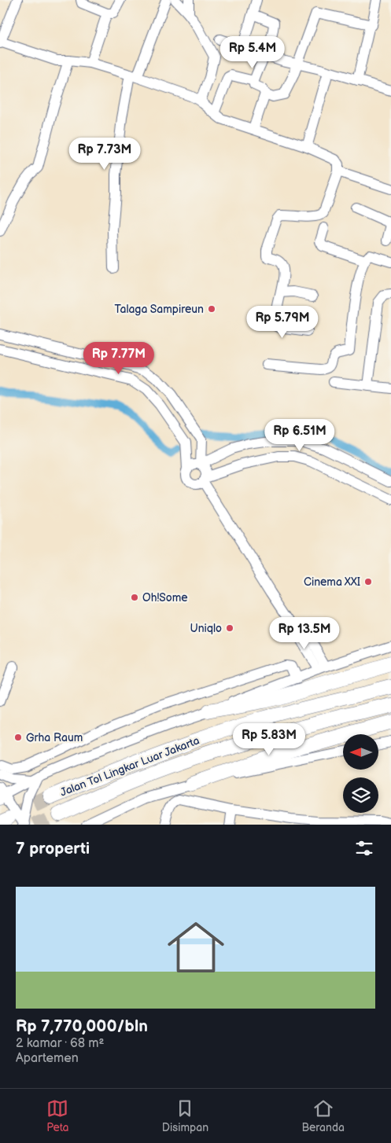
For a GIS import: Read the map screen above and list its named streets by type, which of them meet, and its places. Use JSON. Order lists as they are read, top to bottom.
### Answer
{
  "streets": {
    "highway": ["Jalan Tol Lingkar Luar Jakarta"]
  },
  "places": [
    "Talaga Sampireun",
    "Cinema XXI",
    "Oh!Some",
    "Uniqlo",
    "Grha Raum"
  ],
  "north": "left",
  "page": {
    "price": [
      "Rp 5.4M",
      "Rp 7.73M",
      "Rp 5.79M",
      "Rp 7.77M",
      "Rp 6.51M",
      "Rp 13.5M",
      "Rp 5.83M"
    ],
    "heading": "7 properti",
    "list": [
      {
        "name": "Rp 7,770,000/bln",
        "note": "2 kamar · 68 m² · Apartemen"
      }
    ],
    "tabs": ["Peta", "Disimpan", "Beranda"]
  }
}
